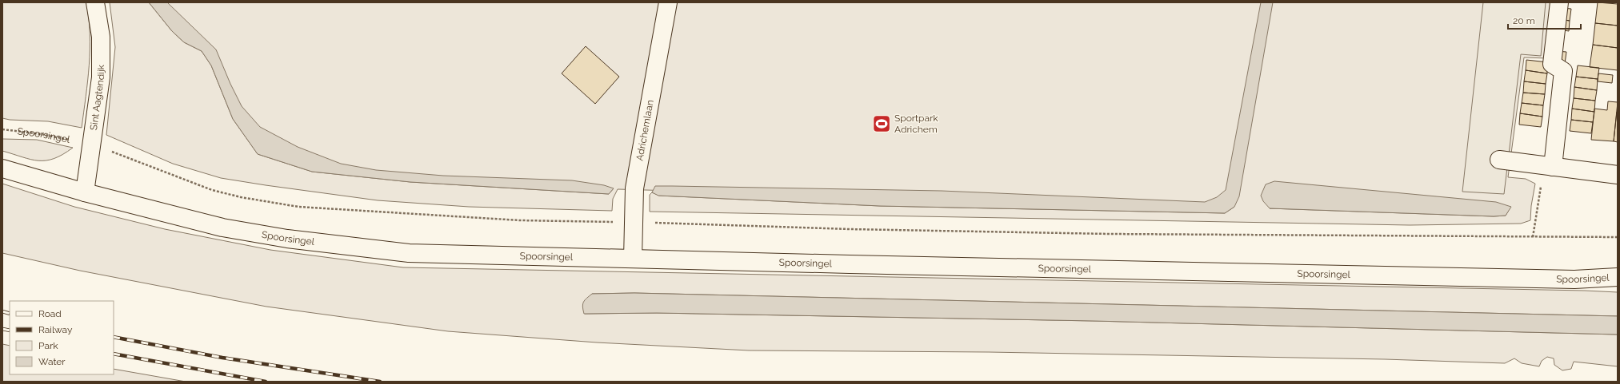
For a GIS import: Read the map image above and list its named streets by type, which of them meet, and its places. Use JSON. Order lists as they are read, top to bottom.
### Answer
{
  "streets": {
    "main road": ["Sint Aagtendijk", "Adrichemlaan", "Spoorsingel"]
  },
  "crossings": [
    ["Sint Aagtendijk", "Spoorsingel"],
    ["Adrichemlaan", "Spoorsingel"]
  ],
  "places": {
    "sports": ["Sportpark Adrichem"]
  },
  "legend": [
    "Road",
    "Railway",
    "Park",
    "Water"
  ],
  "scale_bar": "20 m"
}
